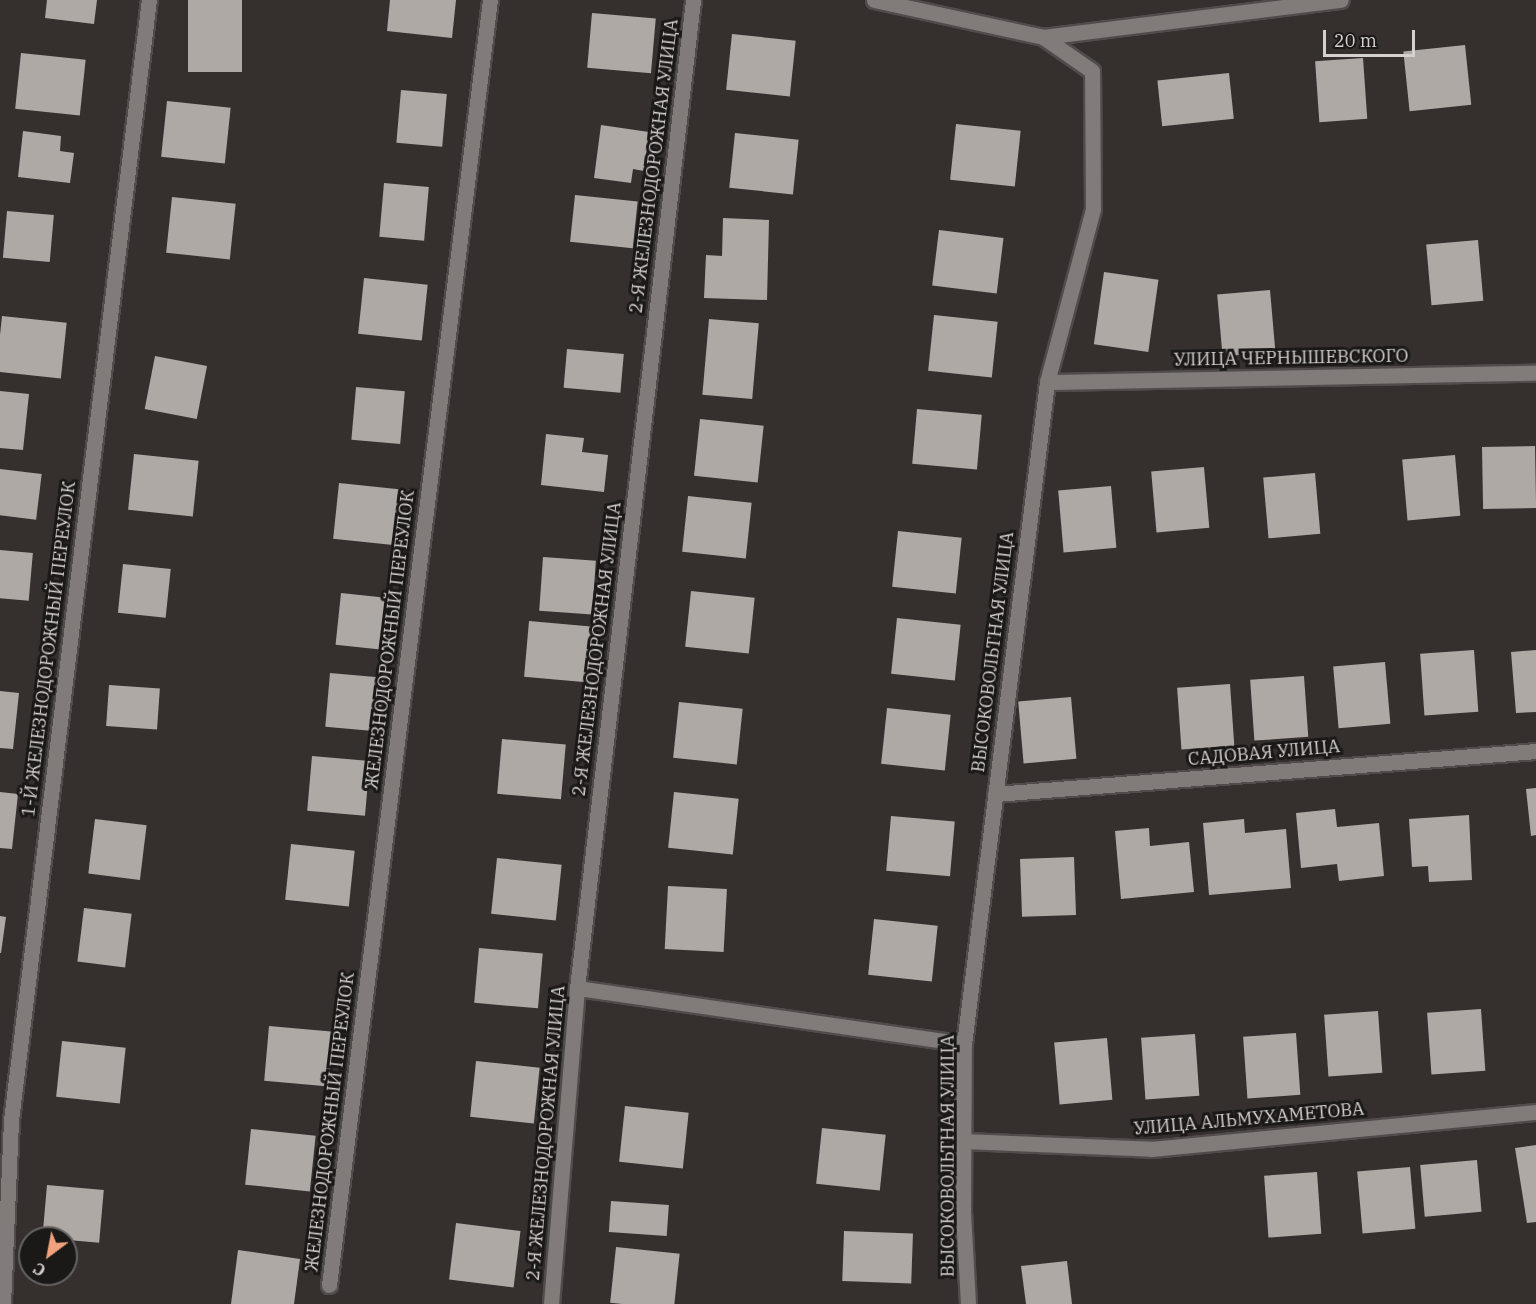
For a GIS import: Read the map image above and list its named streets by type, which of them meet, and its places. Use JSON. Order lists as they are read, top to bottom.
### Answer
{
  "streets": {
    "street": [
      "2-Я ЖЕЛЕЗНОДОРОЖНАЯ УЛИЦА",
      "УЛИЦА ЧЕРНЫШЕВСКОГО",
      "ЖЕЛЕЗНОДОРОЖНЫЙ ПЕРЕУЛОК",
      "1-Й ЖЕЛЕЗНОДОРОЖНЫЙ ПЕРЕУЛОК",
      "ВЫСОКОВОЛЬТНАЯ УЛИЦА",
      "САДОВАЯ УЛИЦА",
      "УЛИЦА АЛЬМУХАМЕТОВА"
    ]
  },
  "crossings": [
    ["УЛИЦА ЧЕРНЫШЕВСКОГО", "ВЫСОКОВОЛЬТНАЯ УЛИЦА"],
    ["ВЫСОКОВОЛЬТНАЯ УЛИЦА", "САДОВАЯ УЛИЦА"],
    ["ВЫСОКОВОЛЬТНАЯ УЛИЦА", "УЛИЦА АЛЬМУХАМЕТОВА"]
  ],
  "scale_bar": "20 m",
  "north": "bottom left"
}
